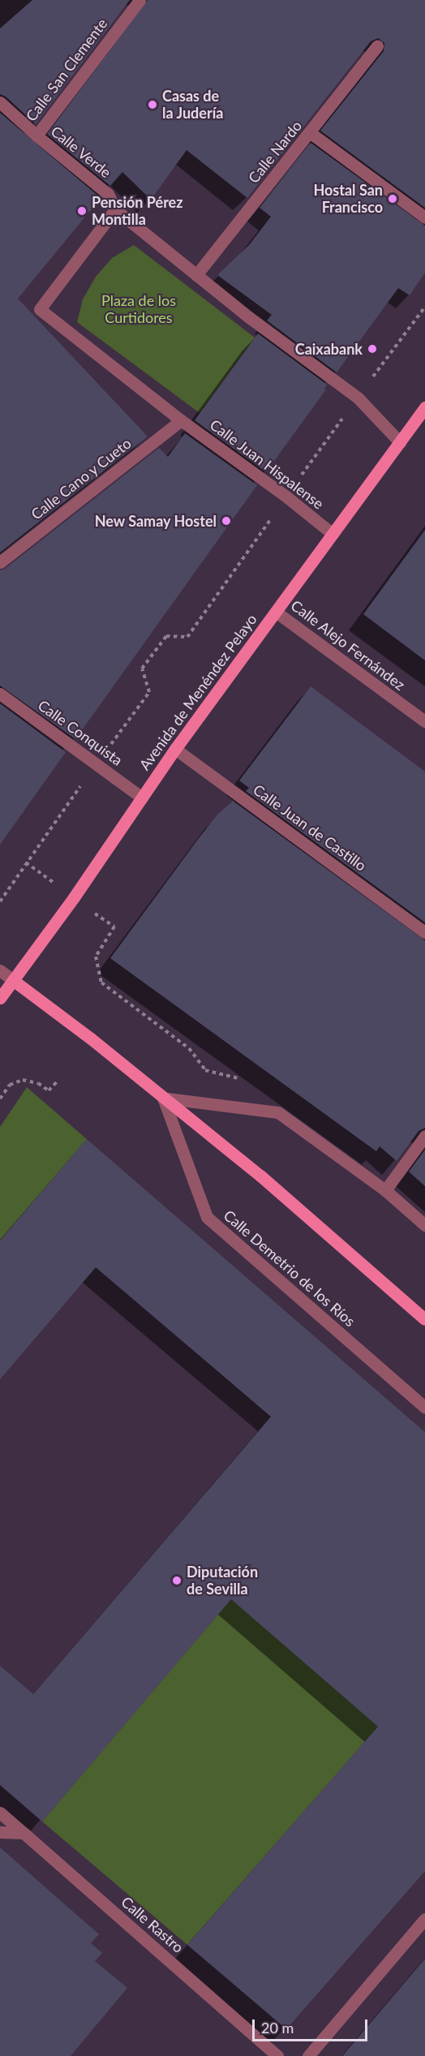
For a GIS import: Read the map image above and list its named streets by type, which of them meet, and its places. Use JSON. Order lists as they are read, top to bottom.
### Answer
{
  "streets": {
    "main road": ["Avenida de Menéndez Pelayo"],
    "street": [
      "Calle San Clemente",
      "Calle Verde",
      "Calle Nardo",
      "Calle Juan Hispalense",
      "Calle Cano y Cueto",
      "Calle Alejo Fernández",
      "Calle Conquista",
      "Calle Juan de Castillo",
      "Calle Demetrio de los Ríos",
      "Calle Rastro"
    ]
  },
  "crossings": [
    ["Calle San Clemente", "Calle Verde"],
    ["Calle Juan Hispalense", "Calle Cano y Cueto"],
    ["Calle Juan Hispalense", "Avenida de Menéndez Pelayo"],
    ["Calle Alejo Fernández", "Avenida de Menéndez Pelayo"],
    ["Avenida de Menéndez Pelayo", "Calle Conquista"],
    ["Avenida de Menéndez Pelayo", "Calle Juan de Castillo"]
  ],
  "parks": ["Plaza de los Curtidores"],
  "places": [
    "Casas de la Judería",
    "Hostal San Francisco",
    "Pensión Pérez Montilla",
    "Caixabank",
    "New Samay Hostel",
    "Diputación de Sevilla"
  ],
  "scale_bar": "20 m"
}
